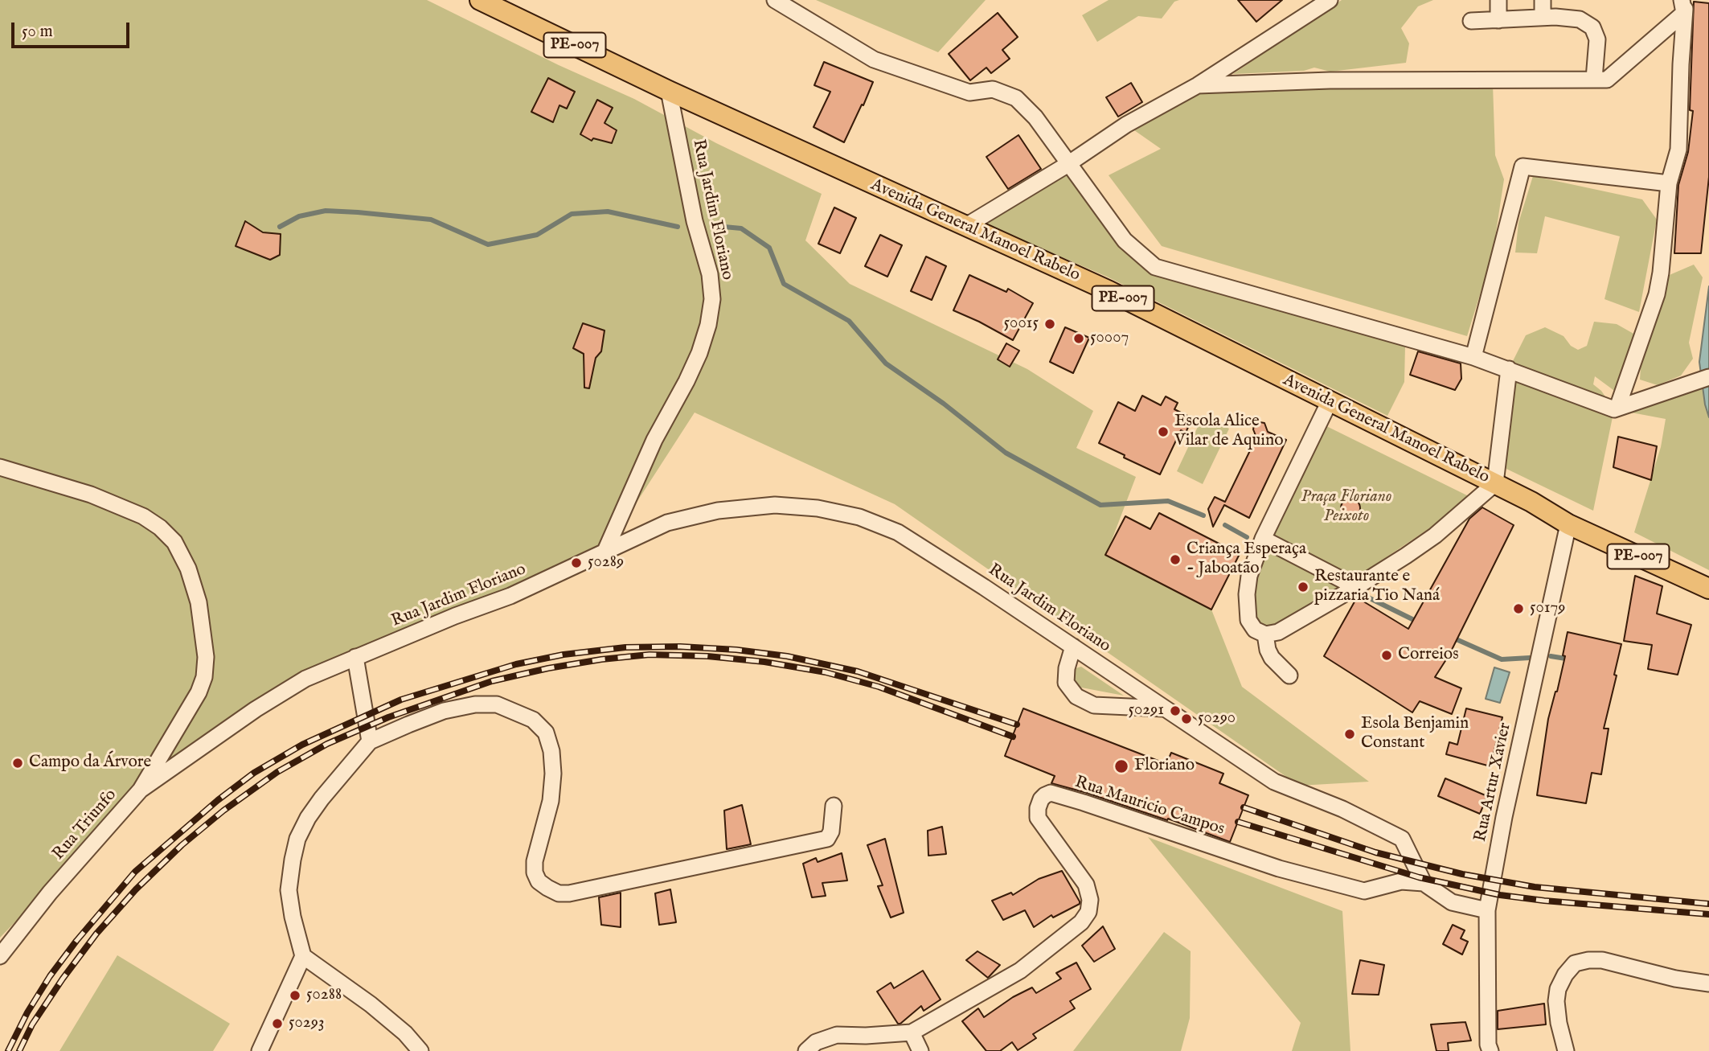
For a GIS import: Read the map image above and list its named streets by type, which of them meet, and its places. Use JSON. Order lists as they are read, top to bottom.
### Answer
{
  "streets": {
    "main road": ["PE-007", "Avenida General Manoel Rabelo"],
    "street": [
      "Rua Jardim Floriano",
      "Rua Artur Xavier",
      "Rua Mauricio Campos",
      "Rua Triunfo"
    ]
  },
  "crossings": [
    ["Rua Jardim Floriano", "Avenida General Manoel Rabelo"],
    ["Rua Jardim Floriano", "Rua Mauricio Campos"],
    ["Rua Jardim Floriano", "Rua Triunfo"],
    ["Avenida General Manoel Rabelo", "Rua Artur Xavier"]
  ],
  "parks": ["Praça Floriano Peixoto"],
  "places": [
    "50015",
    "50007",
    "Escola Alice Vilar de Aquino",
    "Criança Esperaça - Jaboatão",
    "50289",
    "Restaurante e pizzaria Tio Naná",
    "50179",
    "Correios",
    "50291",
    "50290",
    "Esola Benjamin Constant",
    "Campo da Árvore",
    "Floriano",
    "50288",
    "50293"
  ],
  "scale_bar": "50 m"
}
